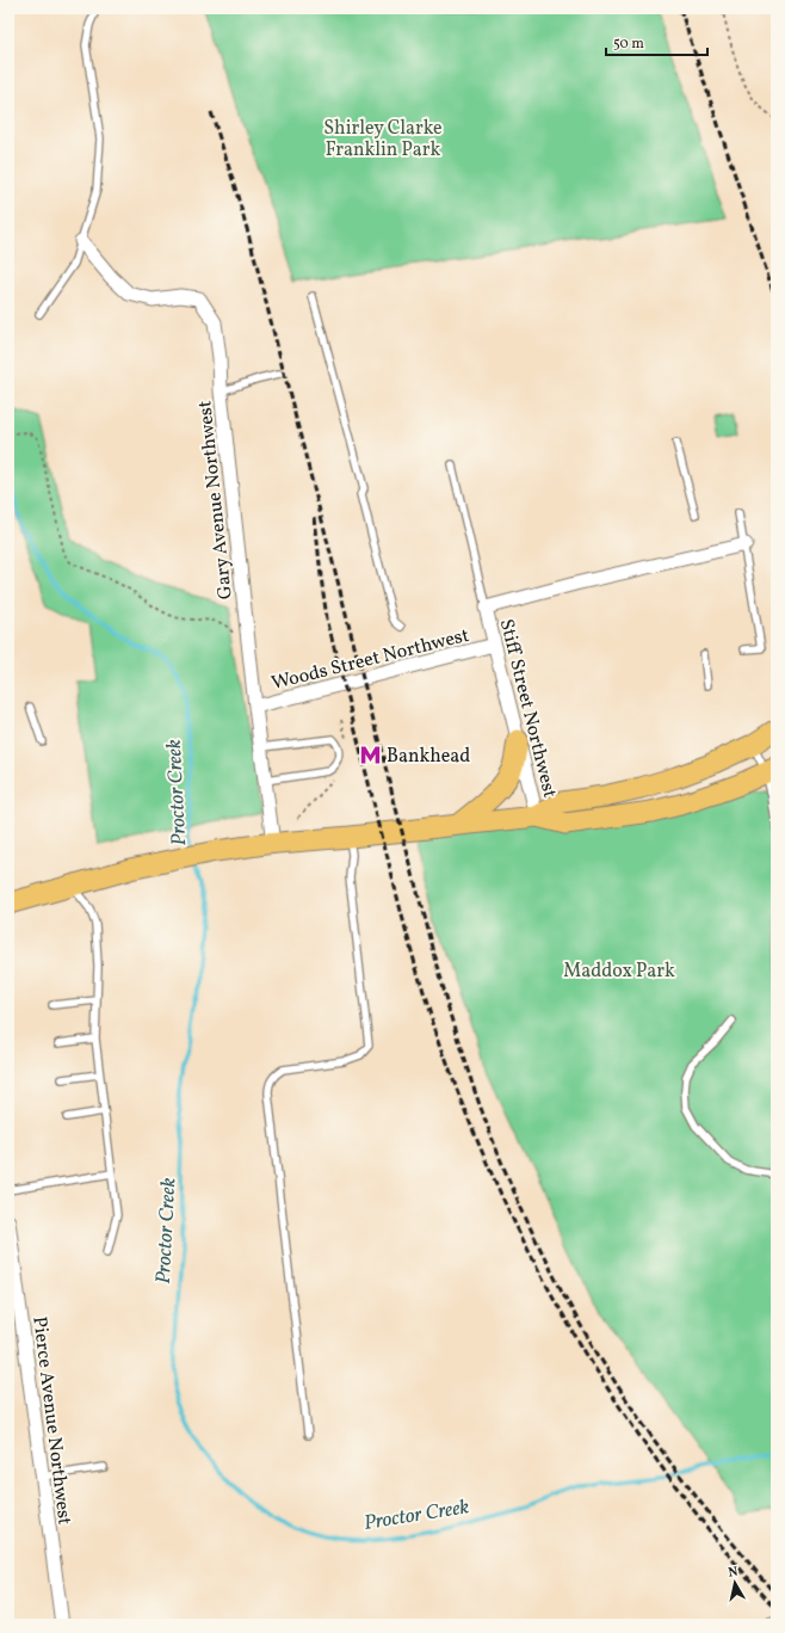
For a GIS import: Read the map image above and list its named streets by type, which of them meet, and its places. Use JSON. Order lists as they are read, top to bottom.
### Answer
{
  "streets": {
    "street": [
      "Gary Avenue Northwest",
      "Woods Street Northwest",
      "Stiff Street Northwest",
      "Pierce Avenue Northwest"
    ]
  },
  "crossings": [
    ["Gary Avenue Northwest", "Woods Street Northwest"],
    ["Woods Street Northwest", "Stiff Street Northwest"]
  ],
  "water": ["Proctor Creek"],
  "parks": ["Shirley Clarke Franklin Park", "Maddox Park"],
  "places": {
    "metro station": ["Bankhead"]
  },
  "scale_bar": "50 m",
  "north": "top"
}
